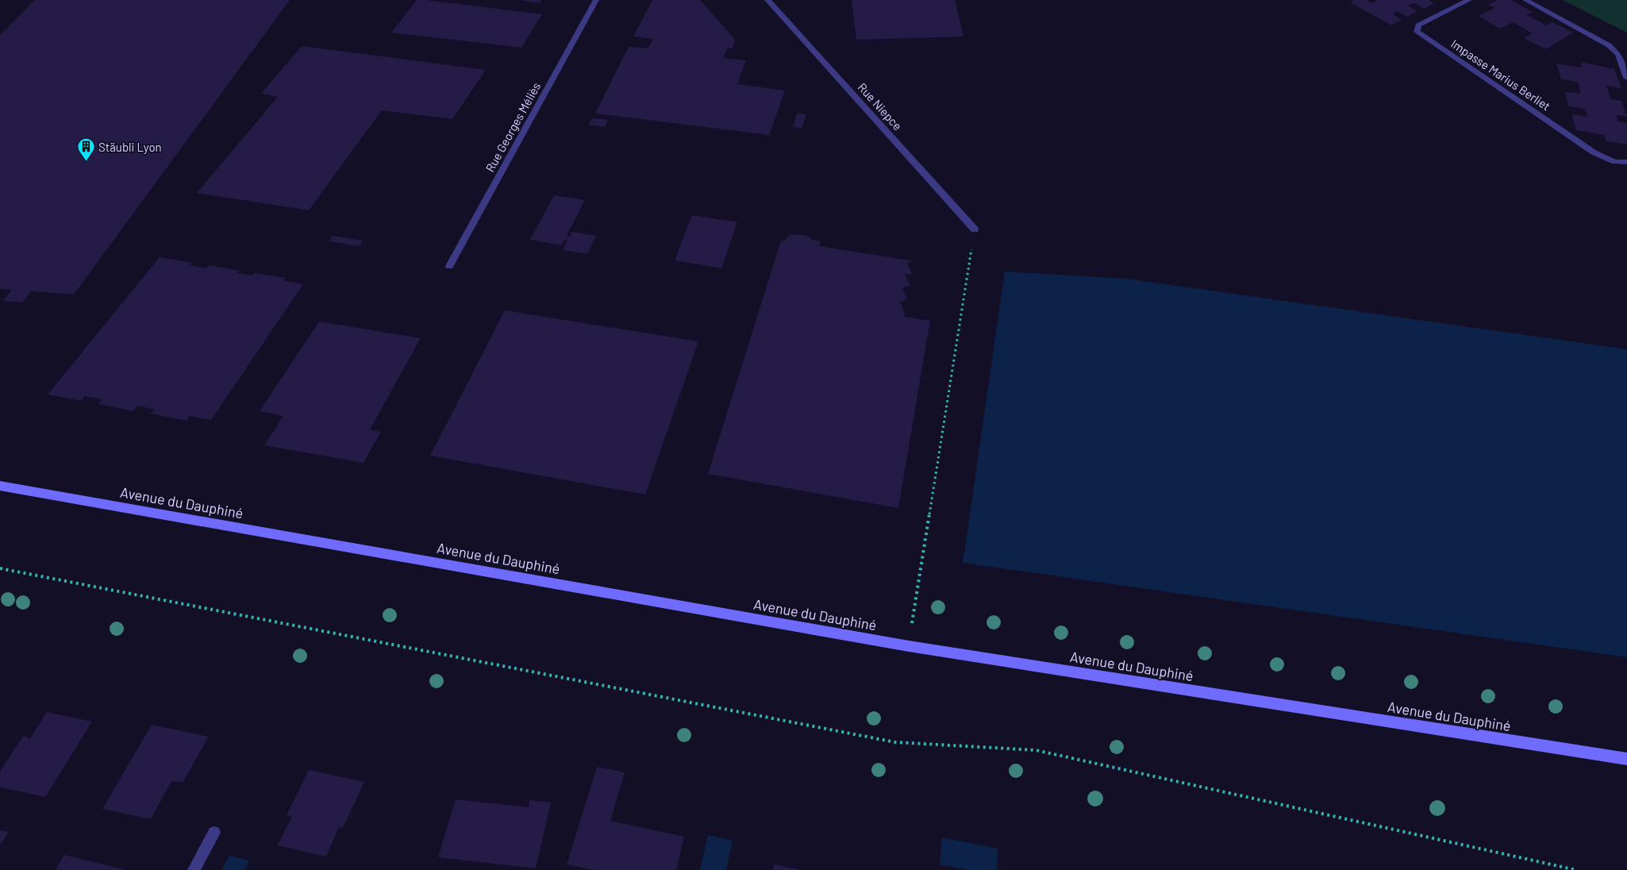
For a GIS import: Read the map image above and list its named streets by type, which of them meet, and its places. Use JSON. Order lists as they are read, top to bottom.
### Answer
{
  "streets": {
    "main road": ["Avenue du Dauphiné"],
    "street": ["Impasse Marius Berliet", "Rue Niepce", "Rue Georges Méliès"]
  },
  "places": {
    "building": ["Stäubli Lyon"]
  }
}
